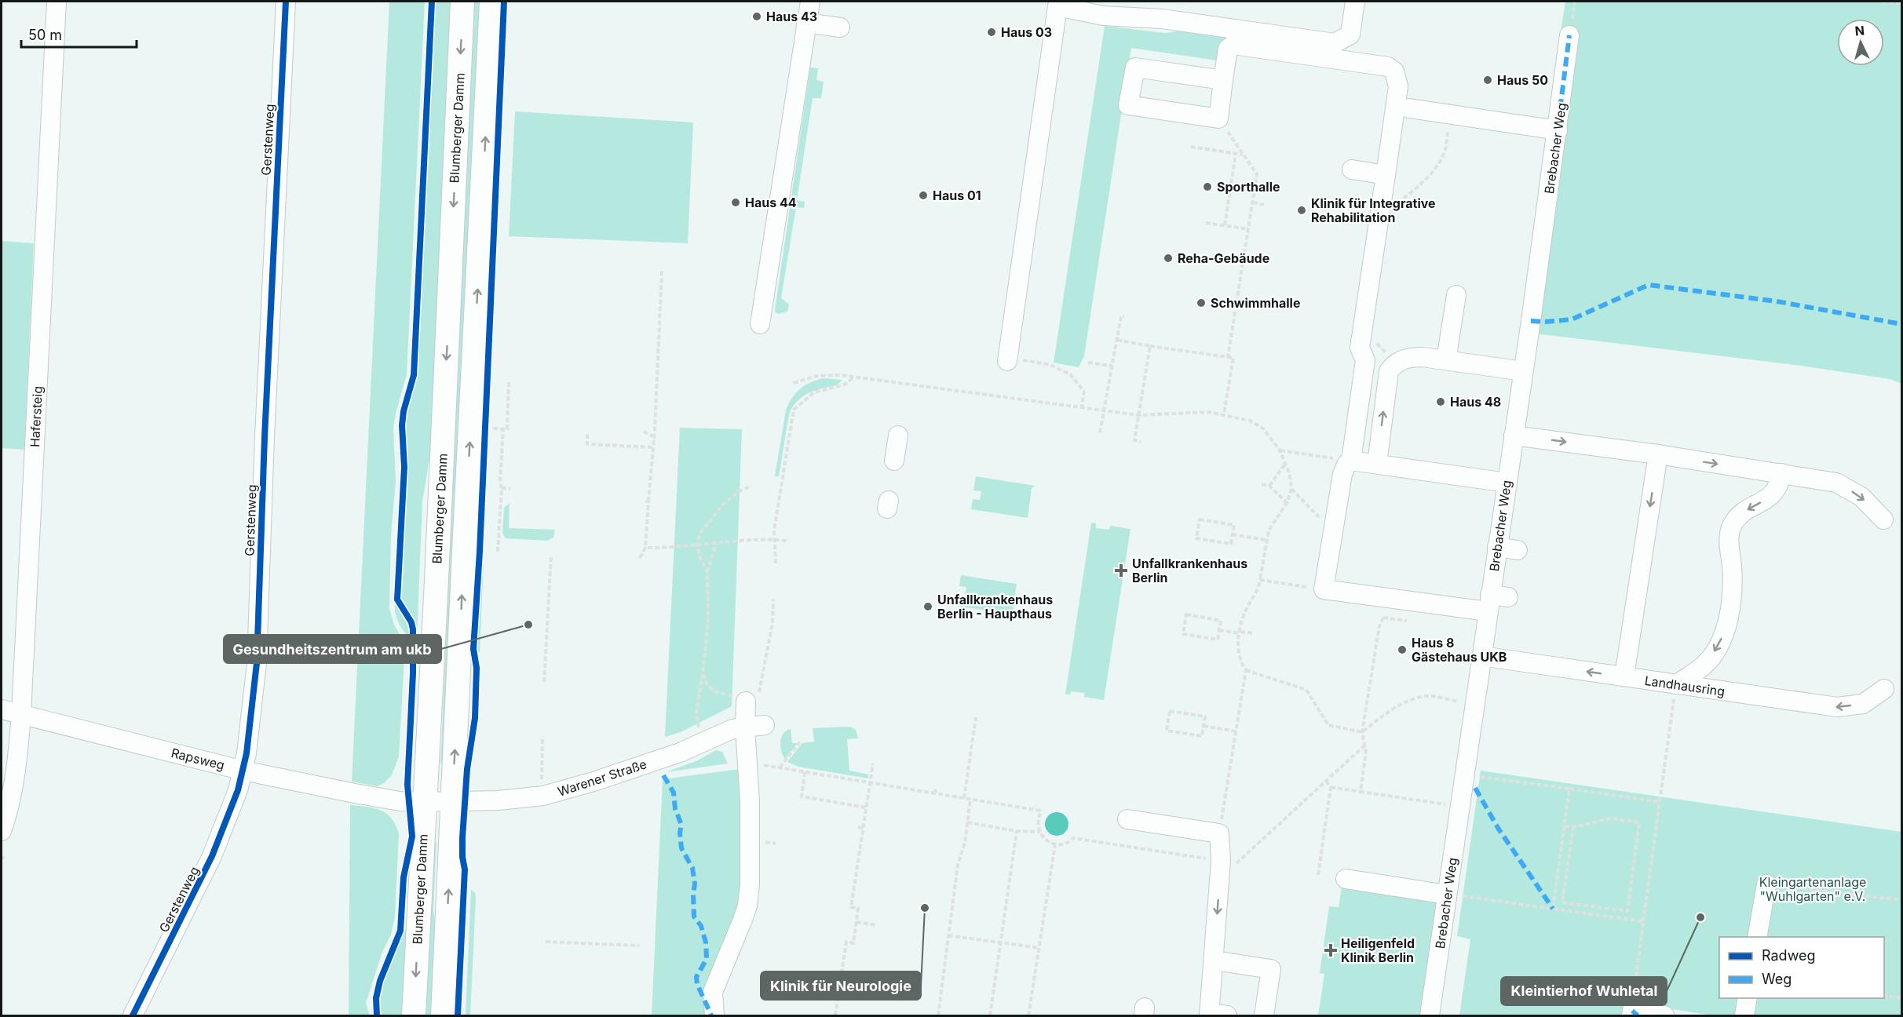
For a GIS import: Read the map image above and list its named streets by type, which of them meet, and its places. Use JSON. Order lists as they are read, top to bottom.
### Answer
{
  "streets": {
    "main road": ["Blumberger Damm"],
    "street": [
      "Gerstenweg",
      "Brebacher Weg",
      "Hafersteig",
      "Landhausring",
      "Rapsweg",
      "Warener Straße"
    ]
  },
  "crossings": [
    ["Blumberger Damm", "Rapsweg"],
    ["Blumberger Damm", "Warener Straße"],
    ["Gerstenweg", "Rapsweg"],
    ["Brebacher Weg", "Landhausring"],
    ["Hafersteig", "Rapsweg"],
    ["Rapsweg", "Warener Straße"]
  ],
  "one_way": ["Landhausring"],
  "parks": ["Kleingartenanlage \"Wuhlgarten\" e.V."],
  "places": {
    "other": [
      "Haus 43",
      "Haus 03",
      "Haus 50",
      "Sporthalle",
      "Haus 01",
      "Haus 44",
      "Klinik für Integrative Rehabilitation",
      "Reha-Gebäude",
      "Schwimmhalle",
      "Haus 48",
      "Unfallkrankenhaus Berlin - Haupthaus",
      "Gesundheitszentrum am ukb",
      "Haus 8 Gästehaus UKB",
      "Klinik für Neurologie",
      "Kleintierhof Wuhletal"
    ],
    "health": ["Unfallkrankenhaus Berlin", "Heiligenfeld Klinik Berlin"]
  },
  "legend": ["Radweg", "Weg"],
  "scale_bar": "50 m",
  "north": "top"
}
